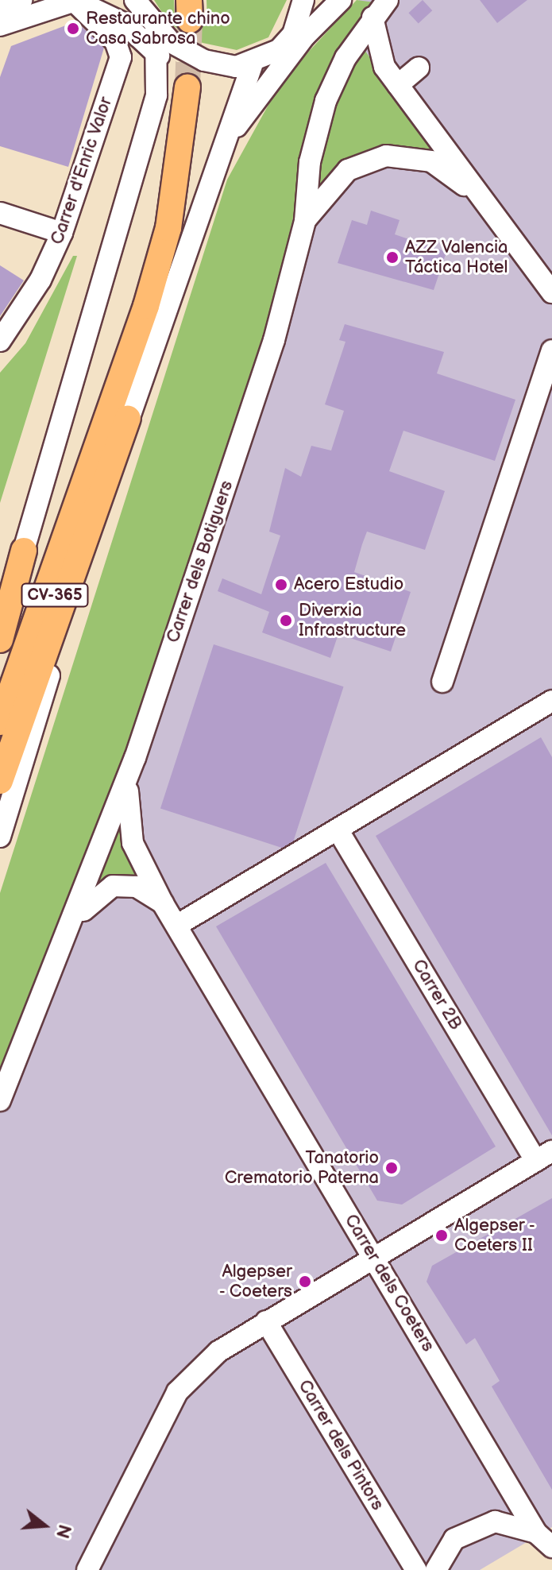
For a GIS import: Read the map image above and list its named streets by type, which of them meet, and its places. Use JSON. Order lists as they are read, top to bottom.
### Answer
{
  "streets": {
    "main road": ["CV-365"],
    "street": [
      "Carrer d'Enric Valor",
      "Carrer dels Botiguers",
      "Carrer 2B",
      "Carrer dels Coeters",
      "Carrer dels Pintors"
    ]
  },
  "crossings": [
    ["Carrer dels Botiguers", "Carrer dels Coeters"]
  ],
  "places": [
    "Restaurante chino Casa Sabrosa",
    "AZZ Valencia Táctica Hotel",
    "Acero Estudio",
    "Diverxia Infrastructure",
    "Tanatorio Crematorio Paterna",
    "Algepser - Coeters II",
    "Algepser - Coeters"
  ],
  "north": "right"
}
